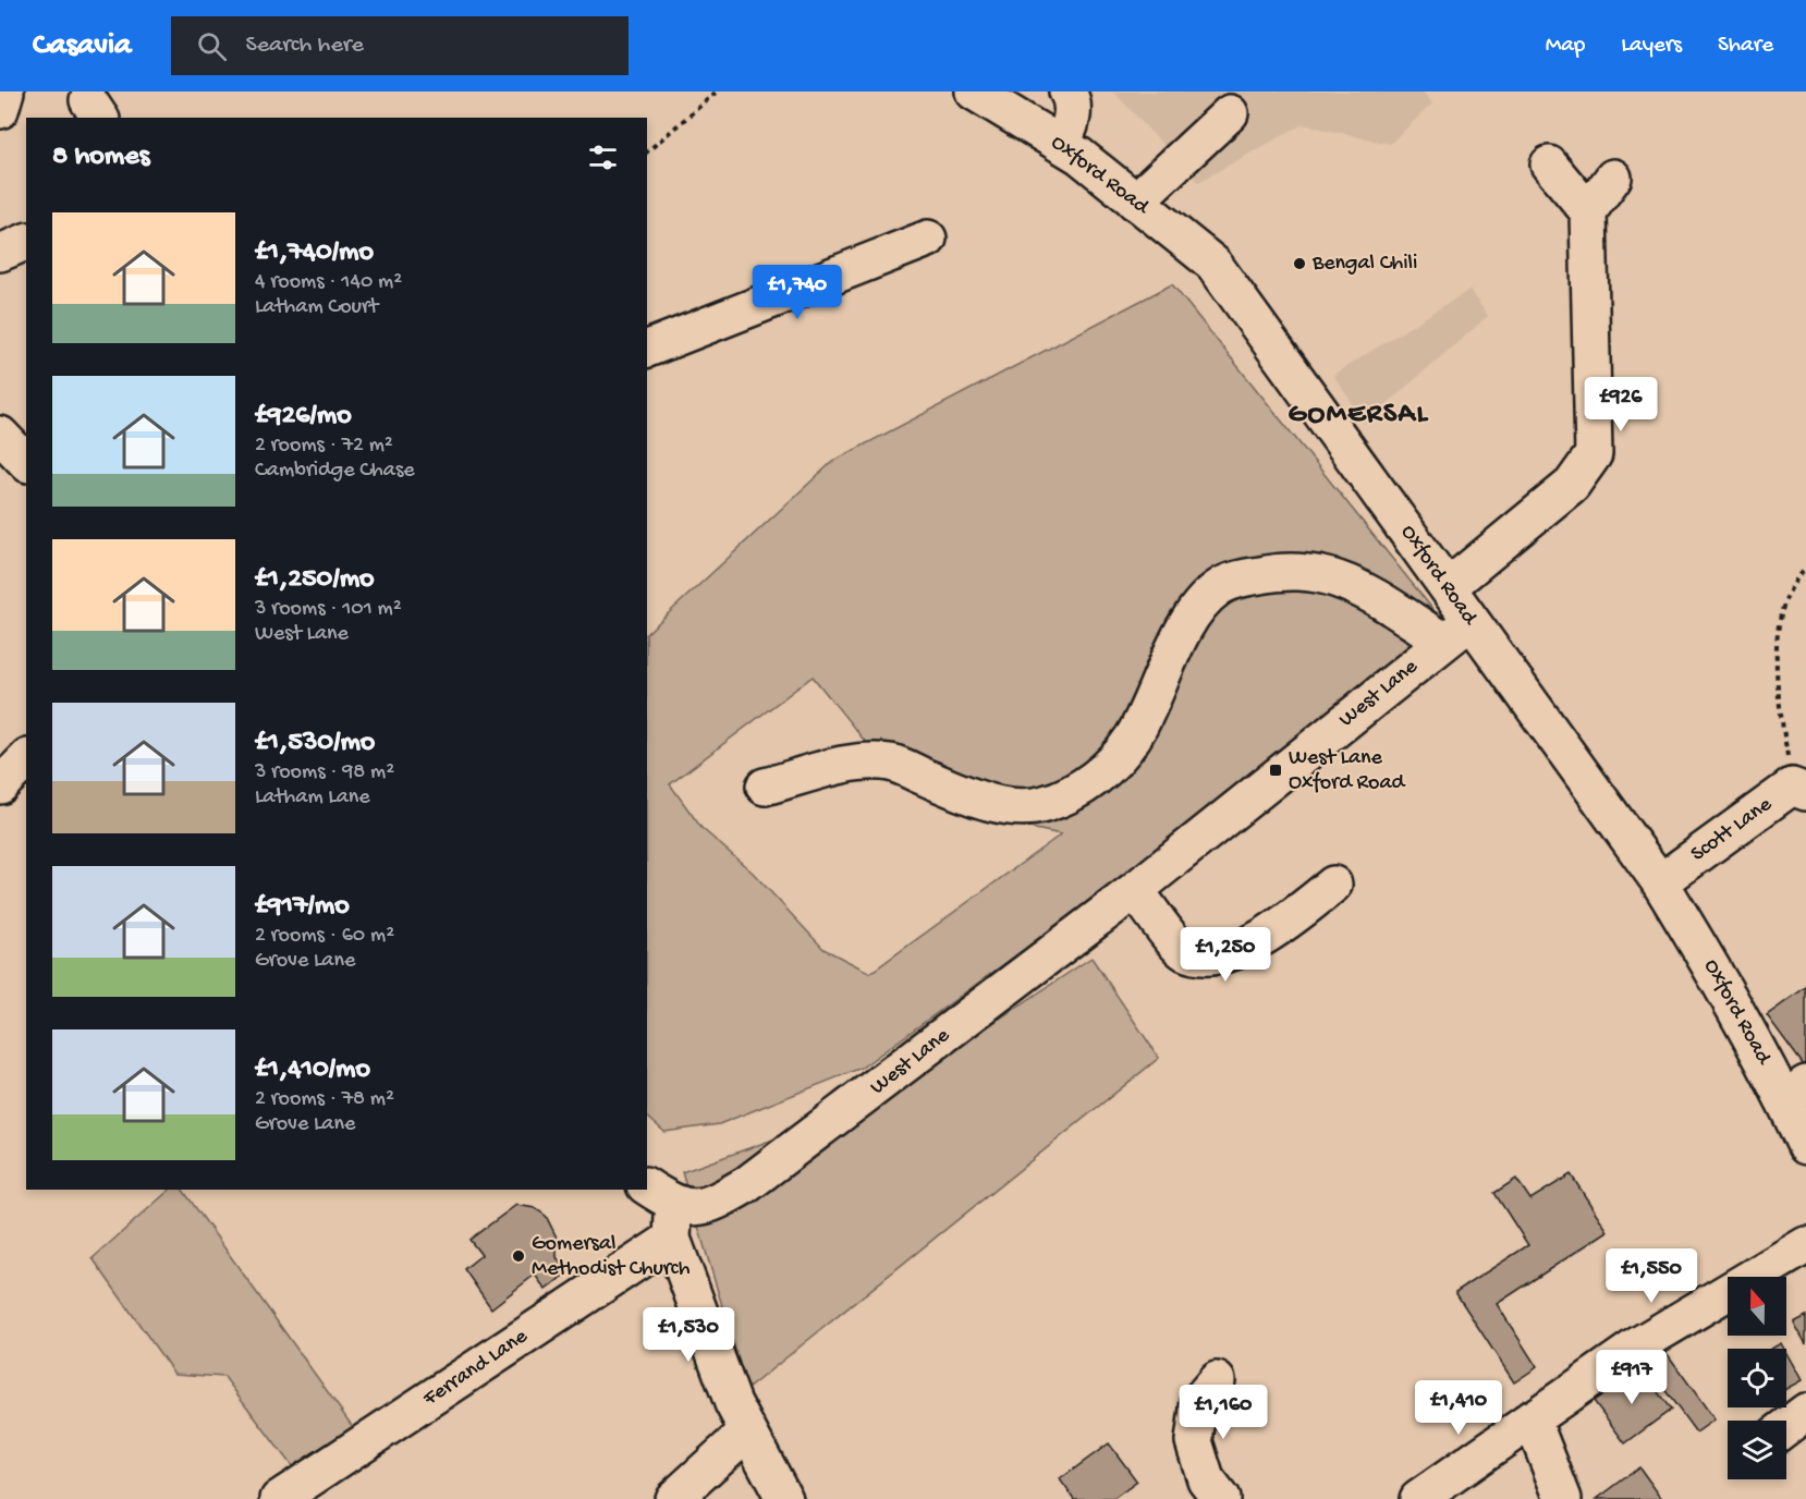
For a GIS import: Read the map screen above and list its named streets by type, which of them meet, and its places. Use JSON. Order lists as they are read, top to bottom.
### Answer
{
  "streets": {
    "street": [
      "Oxford Road",
      "West Lane",
      "Scott Lane",
      "Ferrand Lane"
    ]
  },
  "crossings": [
    ["Oxford Road", "West Lane"],
    ["Oxford Road", "Scott Lane"],
    ["West Lane", "Ferrand Lane"]
  ],
  "districts": ["GOMERSAL"],
  "places": {
    "other": ["Bengal Chili", "Gomersal Methodist Church"],
    "transit": ["West Lane Oxford Road"]
  },
  "north": "top",
  "page": {
    "header": "Casavia",
    "search": "Search here",
    "nav": ["Map", "Layers", "Share"],
    "heading": "8 homes",
    "list": [
      {
        "name": "£1,740/mo",
        "note": "4 rooms · 140 m² · Latham Court"
      },
      {
        "name": "£926/mo",
        "note": "2 rooms · 72 m² · Cambridge Chase"
      },
      {
        "name": "£1,250/mo",
        "note": "3 rooms · 101 m² · West Lane"
      },
      {
        "name": "£1,530/mo",
        "note": "3 rooms · 98 m² · Latham Lane"
      },
      {
        "name": "£917/mo",
        "note": "2 rooms · 60 m² · Grove Lane"
      },
      {
        "name": "£1,410/mo",
        "note": "2 rooms · 78 m² · Grove Lane"
      }
    ],
    "price": [
      "£1,740",
      "£926",
      "£1,250",
      "£1,550",
      "£1,530",
      "£917",
      "£1,410",
      "£1,160"
    ]
  }
}
